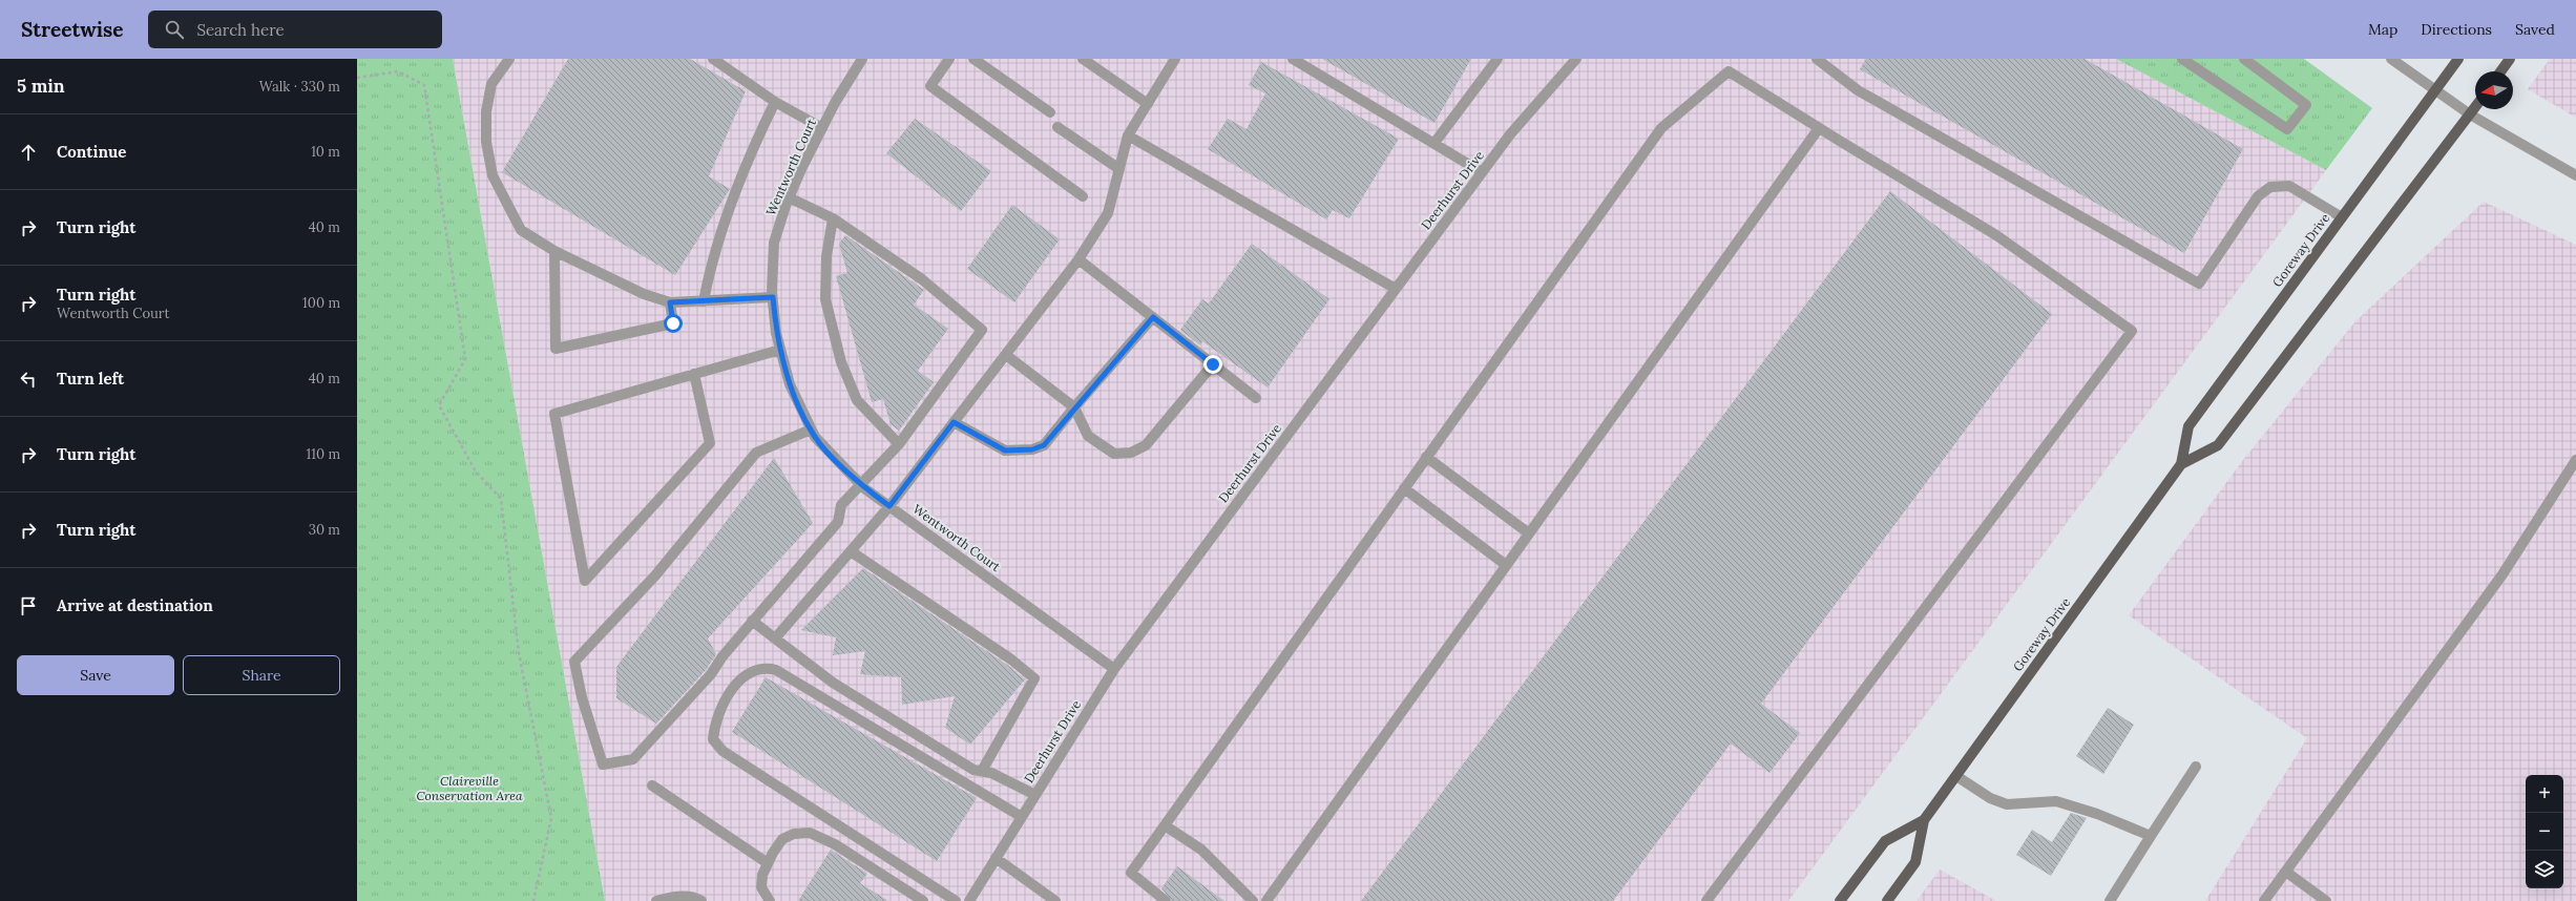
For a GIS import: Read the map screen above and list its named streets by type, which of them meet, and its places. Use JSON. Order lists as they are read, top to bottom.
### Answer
{
  "streets": {
    "main road": ["Goreway Drive"],
    "street": ["Wentworth Court", "Deerhurst Drive"]
  },
  "crossings": [
    ["Wentworth Court", "Deerhurst Drive"]
  ],
  "parks": ["Claireville Conservation Area"],
  "north": "left",
  "page": {
    "header": "Streetwise",
    "search": "Search here",
    "nav": ["Map", "Directions", "Saved"],
    "heading": ["5 min", "Walk · 330 m"],
    "list": [
      ["Continue", "10 m"],
      ["Turn right", "40 m"],
      ["Turn right", "Wentworth Court", "100 m"],
      ["Turn left", "40 m"],
      ["Turn right", "110 m"],
      ["Turn right", "30 m"],
      "Arrive at destination"
    ],
    "buttons": ["Save", "Share"],
    "map_buttons": ["+", "−"]
  }
}
